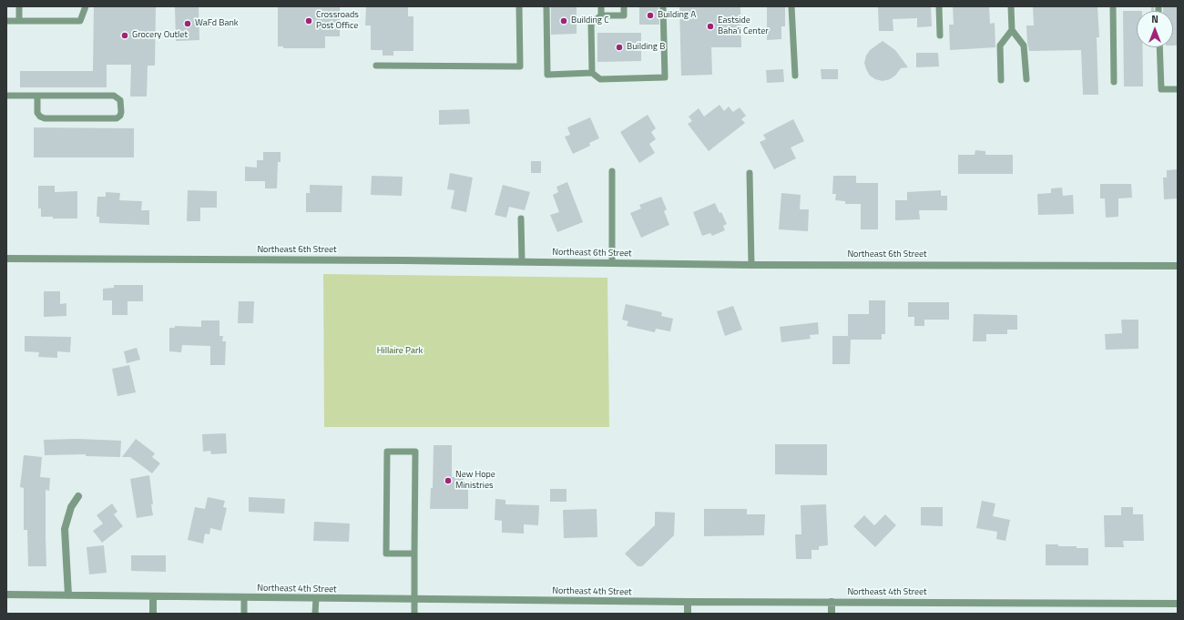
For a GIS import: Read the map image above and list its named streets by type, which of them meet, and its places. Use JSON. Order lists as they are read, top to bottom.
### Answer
{
  "streets": {
    "street": ["Northeast 6th Street", "Northeast 4th Street"]
  },
  "parks": ["Hillaire Park"],
  "places": [
    "Building A",
    "Crossroads Post Office",
    "Building C",
    "WaFd Bank",
    "Eastside Baha'i Center",
    "Grocery Outlet",
    "Building B",
    "New Hope Ministries"
  ],
  "north": "top"
}
